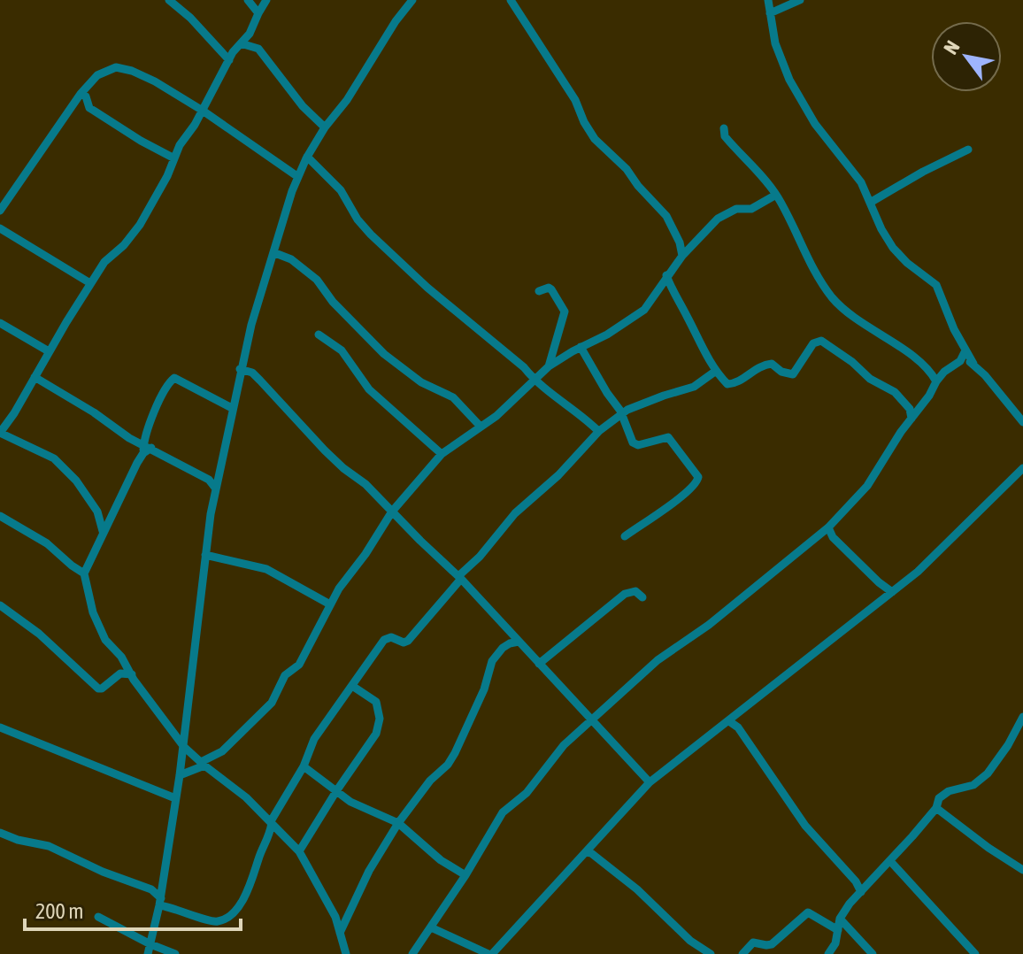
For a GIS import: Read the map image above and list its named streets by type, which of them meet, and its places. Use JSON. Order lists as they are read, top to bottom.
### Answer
{
  "scale_bar": "200 m",
  "north": "top left"
}
